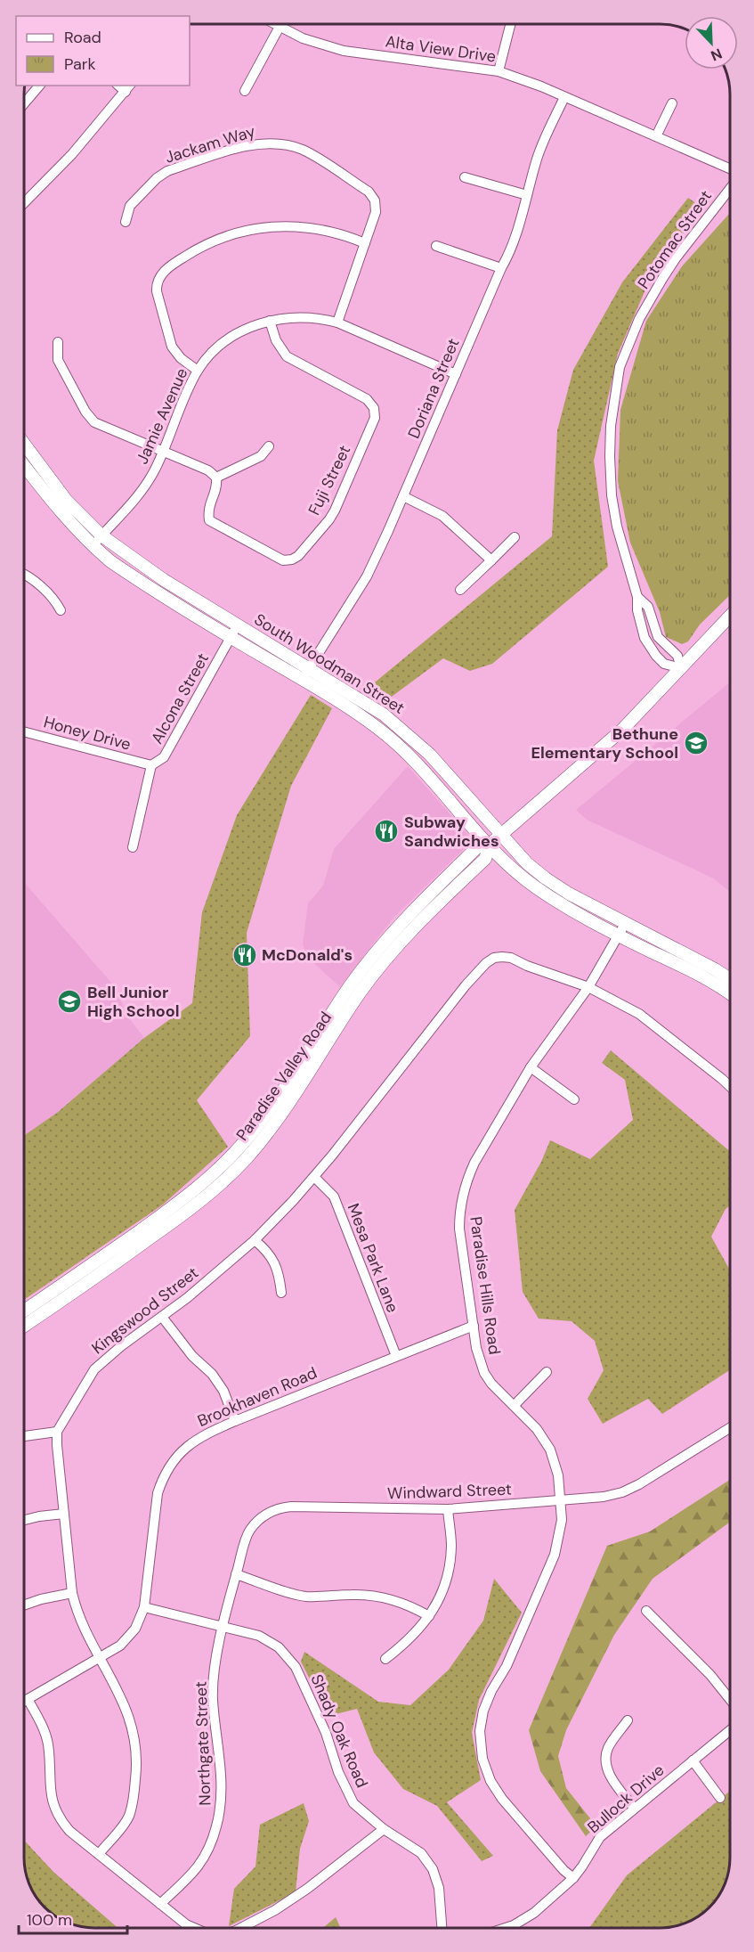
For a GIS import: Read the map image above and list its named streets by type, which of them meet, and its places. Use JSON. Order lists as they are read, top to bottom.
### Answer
{
  "streets": {
    "main road": ["South Woodman Street", "Paradise Valley Road"],
    "street": [
      "Alta View Drive",
      "Jackam Way",
      "Potomac Street",
      "Doriana Street",
      "Jamie Avenue",
      "Fuji Street",
      "Alcona Street",
      "Honey Drive",
      "Mesa Park Lane",
      "Paradise Hills Road",
      "Kingswood Street",
      "Brookhaven Road",
      "Windward Street",
      "Shady Oak Road",
      "Northgate Street",
      "Bullock Drive"
    ]
  },
  "crossings": [
    ["Alta View Drive", "Doriana Street"],
    ["Potomac Street", "Paradise Valley Road"],
    ["Doriana Street", "Jamie Avenue"],
    ["Doriana Street", "South Woodman Street"],
    ["Jamie Avenue", "Fuji Street"],
    ["Jamie Avenue", "South Woodman Street"],
    ["South Woodman Street", "Alcona Street"],
    ["South Woodman Street", "Paradise Valley Road"],
    ["South Woodman Street", "Paradise Hills Road"],
    ["Alcona Street", "Honey Drive"],
    ["Mesa Park Lane", "Kingswood Street"],
    ["Mesa Park Lane", "Brookhaven Road"],
    ["Paradise Hills Road", "Kingswood Street"],
    ["Paradise Hills Road", "Brookhaven Road"],
    ["Paradise Hills Road", "Windward Street"],
    ["Paradise Hills Road", "Bullock Drive"],
    ["Brookhaven Road", "Shady Oak Road"],
    ["Windward Street", "Shady Oak Road"],
    ["Windward Street", "Northgate Street"],
    ["Shady Oak Road", "Northgate Street"]
  ],
  "places": {
    "school or university": ["Bethune Elementary School", "Bell Junior High School"],
    "restaurant": ["Subway Sandwiches", "McDonald's"]
  },
  "legend": ["Road", "Park"],
  "scale_bar": "100 m",
  "north": "bottom right"
}
